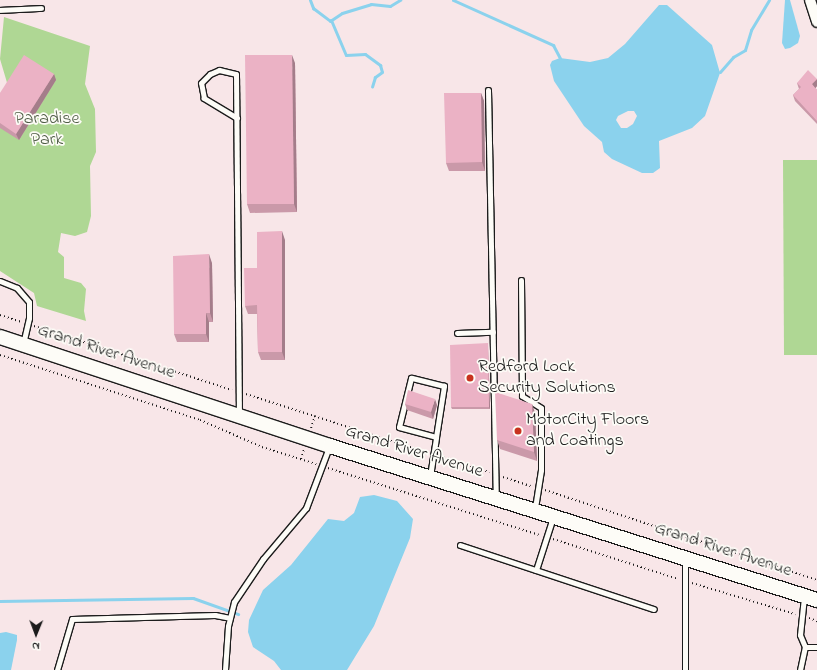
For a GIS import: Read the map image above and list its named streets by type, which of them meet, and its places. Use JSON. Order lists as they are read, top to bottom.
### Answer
{
  "streets": {
    "main road": ["Grand River Avenue"]
  },
  "parks": ["Paradise Park"],
  "places": ["Redford Lock Security Solutions", "MotorCity Floors and Coatings"],
  "north": "bottom"
}
